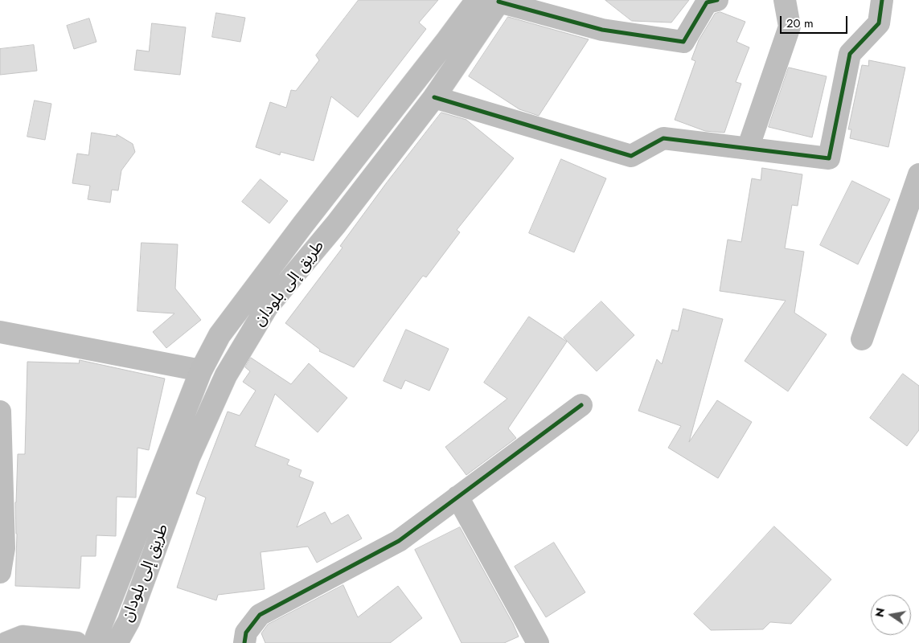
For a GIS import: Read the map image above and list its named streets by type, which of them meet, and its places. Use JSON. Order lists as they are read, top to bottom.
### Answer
{
  "streets": {
    "main road": ["طريق إلى بلودان"]
  },
  "scale_bar": "20 m",
  "north": "left"
}
